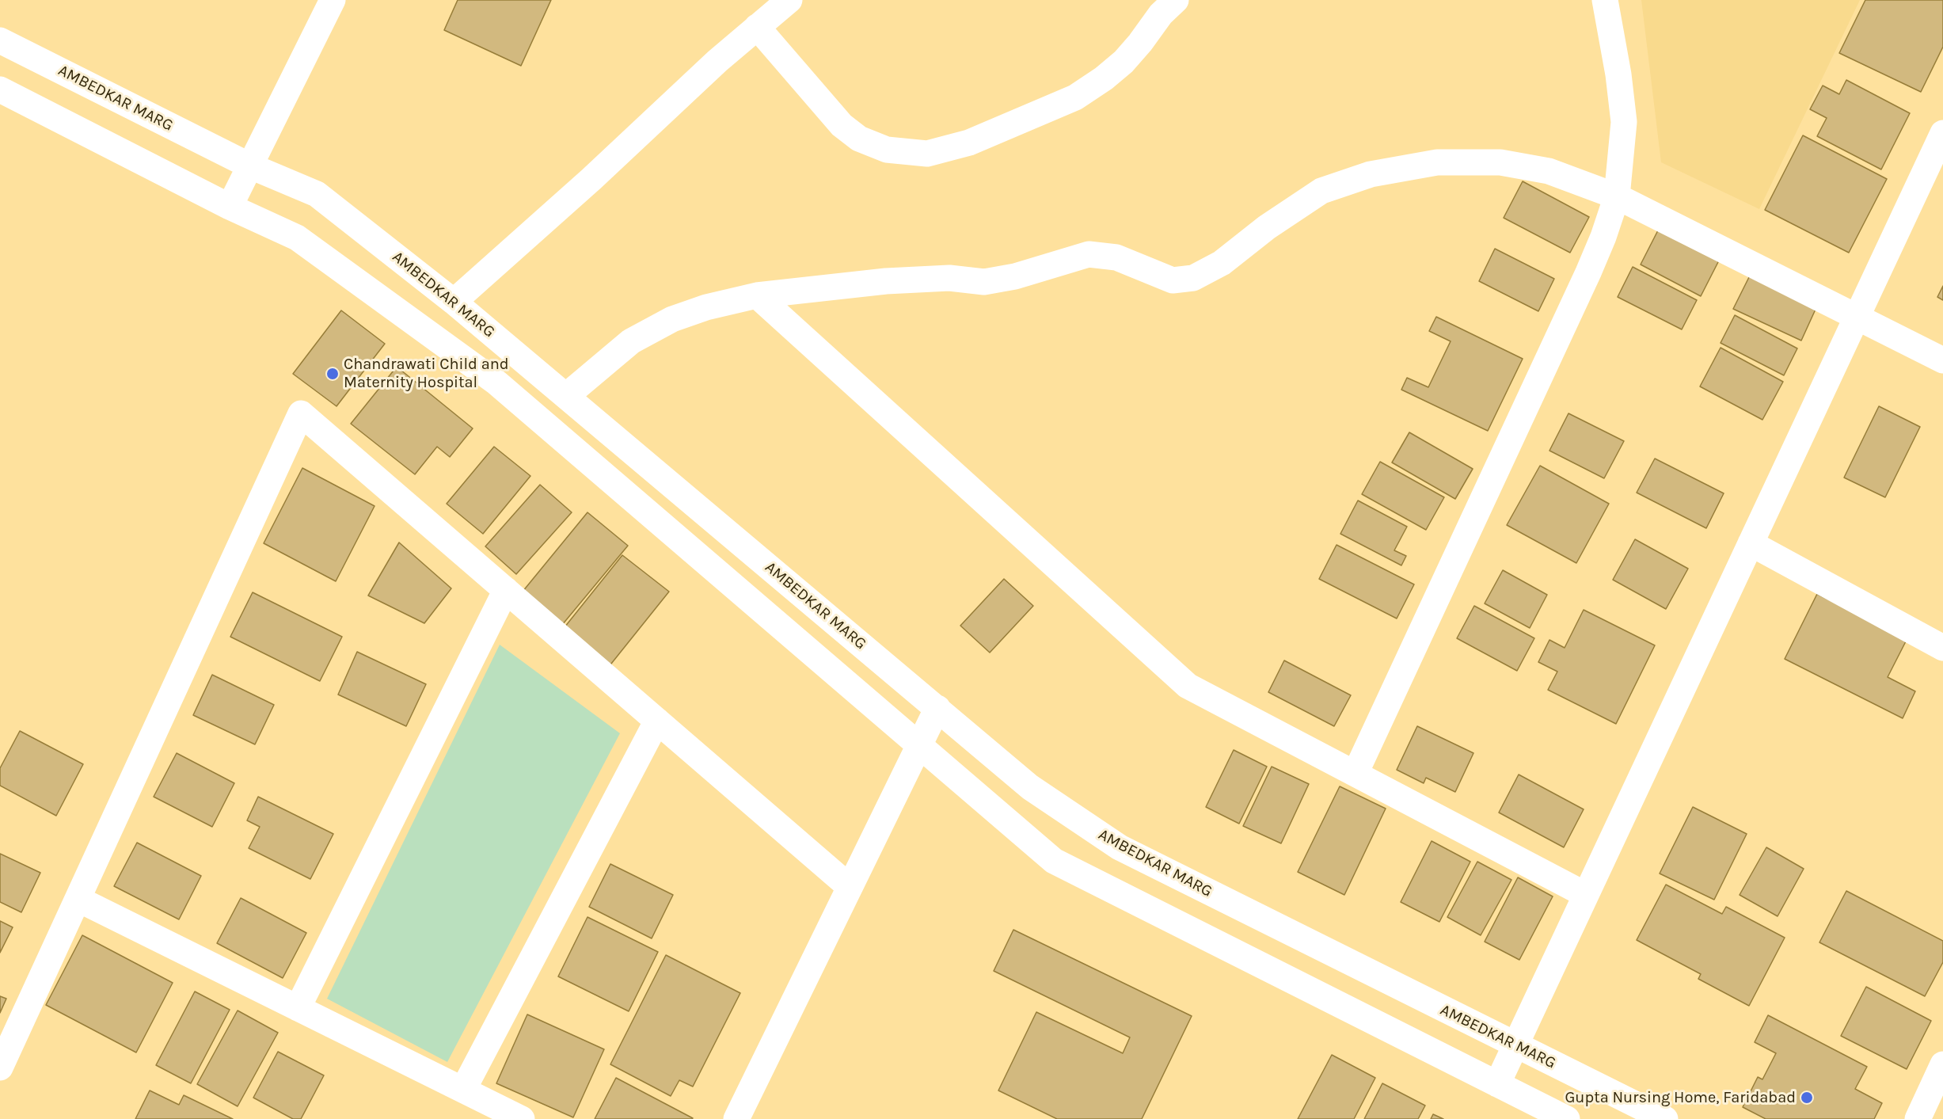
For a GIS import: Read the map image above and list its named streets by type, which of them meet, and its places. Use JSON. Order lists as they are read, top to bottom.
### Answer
{
  "streets": {
    "street": ["AMBEDKAR MARG"]
  },
  "places": ["Chandrawati Child and Maternity Hospital", "Gupta Nursing Home, Faridabad"]
}
